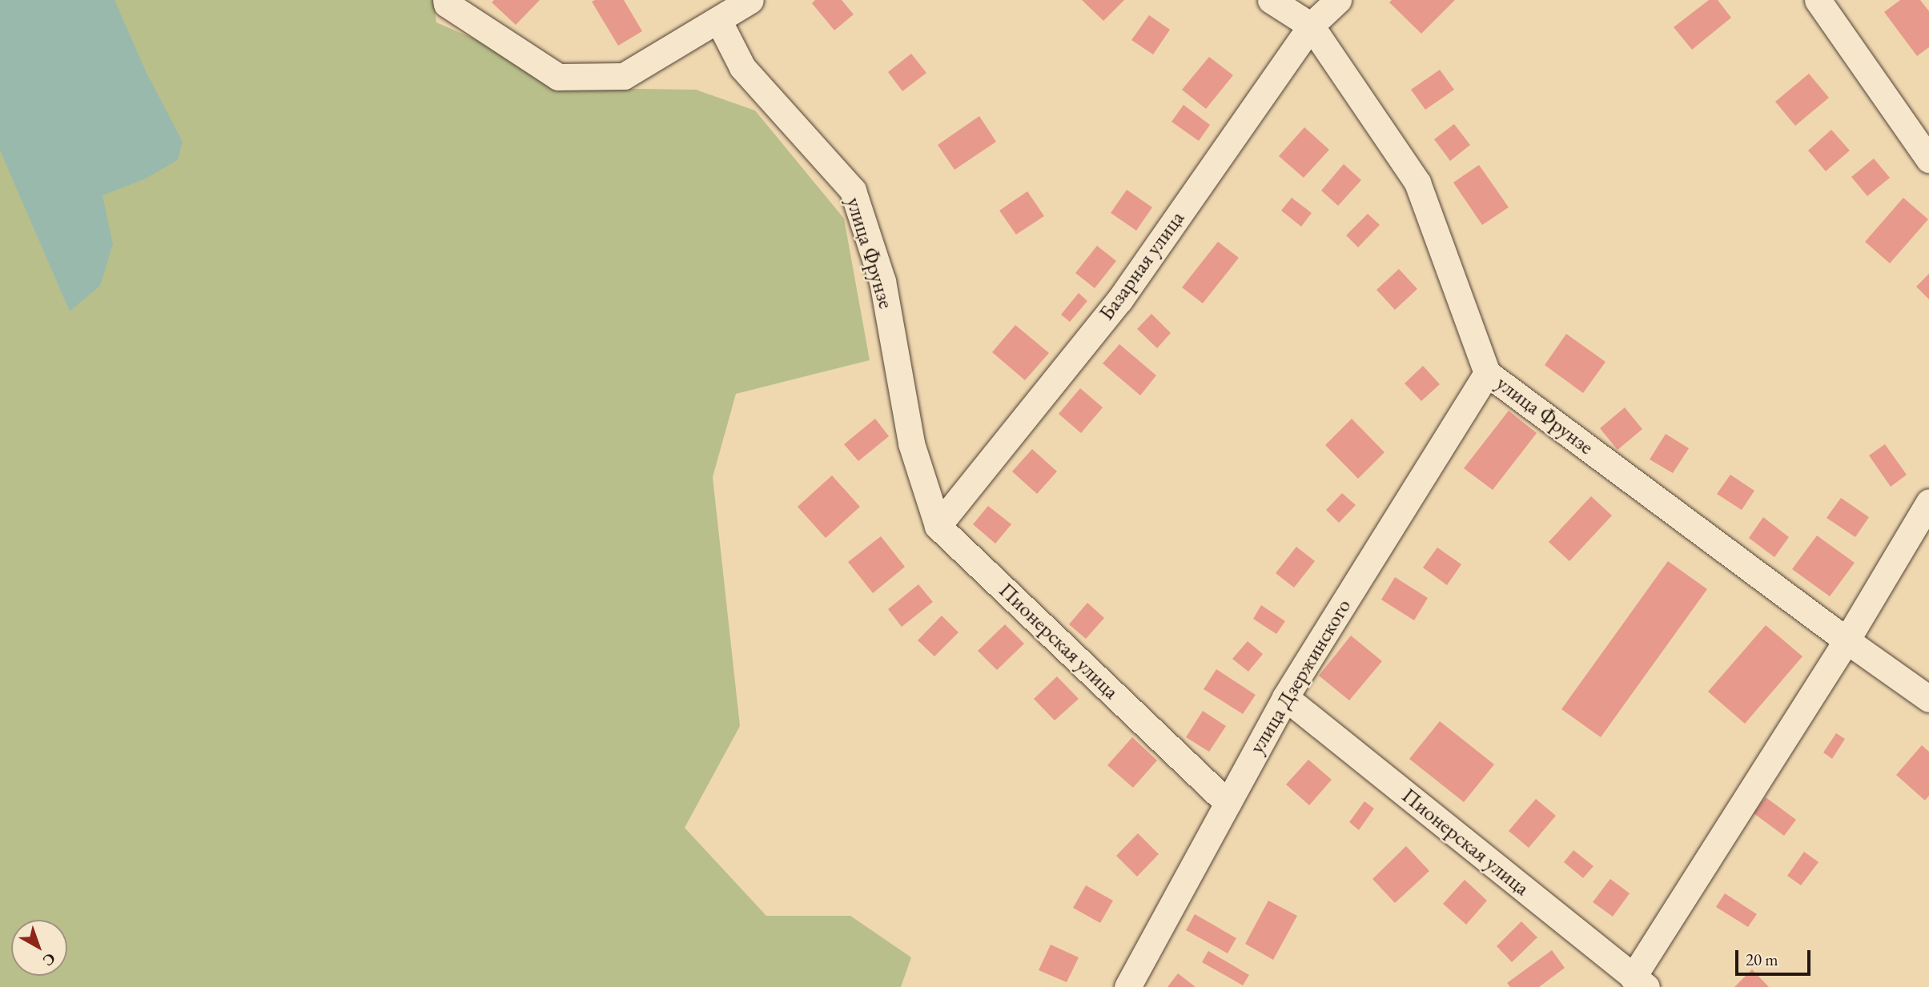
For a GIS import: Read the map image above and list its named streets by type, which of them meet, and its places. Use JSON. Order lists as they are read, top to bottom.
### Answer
{
  "streets": {
    "street": [
      "улица Фрунзе",
      "Базарная улица",
      "Пионерская улица",
      "улица Дзержинского"
    ]
  },
  "crossings": [
    ["улица Фрунзе", "Базарная улица"],
    ["улица Фрунзе", "Пионерская улица"],
    ["улица Фрунзе", "улица Дзержинского"],
    ["Базарная улица", "Пионерская улица"],
    ["Пионерская улица", "улица Дзержинского"]
  ],
  "scale_bar": "20 m",
  "north": "bottom right"
}
